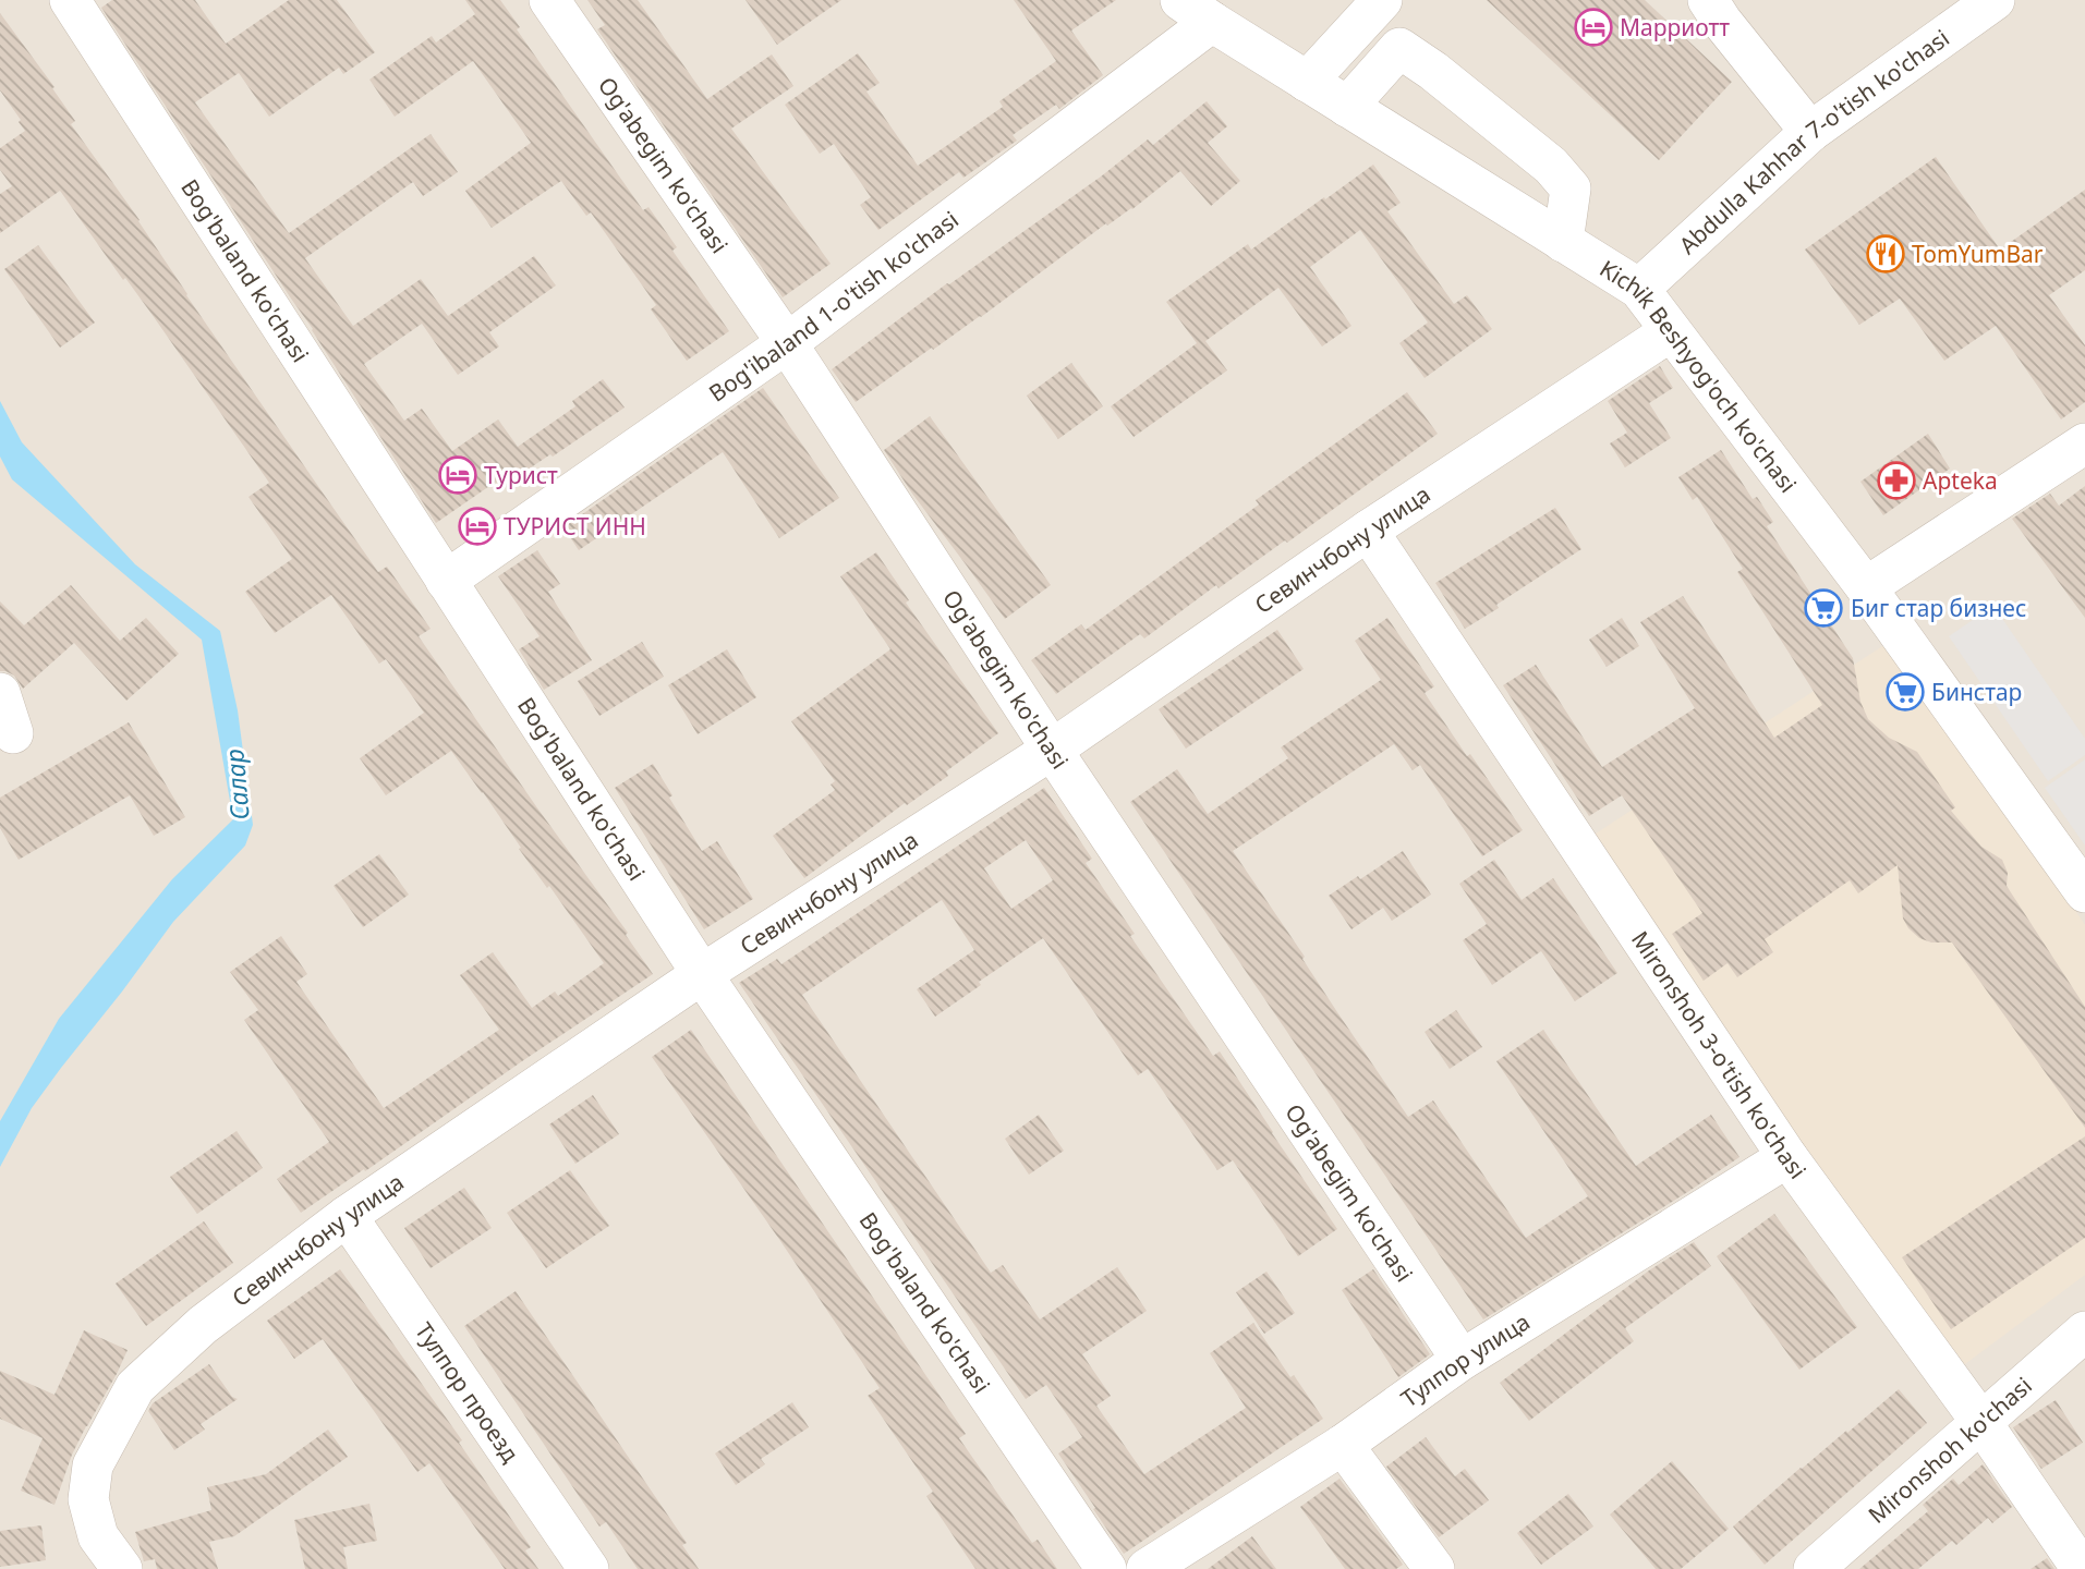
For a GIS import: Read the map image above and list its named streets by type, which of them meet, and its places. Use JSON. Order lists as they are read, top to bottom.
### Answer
{
  "streets": {
    "street": [
      "Abdulla Kahhar 7-o'tish ko'chasi",
      "Og'abegim ko'chasi",
      "Bog'baland ko'chasi",
      "Bog'ibaland 1-o'tish ko'chasi",
      "Kichik Beshyog'och ko'chasi",
      "Севинчбону улица",
      "Mironshoh 3-o'tish ko'chasi",
      "Тулпор улица",
      "Тулпор проезд",
      "Mironshoh ko'chasi"
    ]
  },
  "crossings": [
    ["Abdulla Kahhar 7-o'tish ko'chasi", "Kichik Beshyog'och ko'chasi"],
    ["Og'abegim ko'chasi", "Bog'ibaland 1-o'tish ko'chasi"],
    ["Og'abegim ko'chasi", "Севинчбону улица"],
    ["Og'abegim ko'chasi", "Тулпор улица"],
    ["Bog'baland ko'chasi", "Bog'ibaland 1-o'tish ko'chasi"],
    ["Bog'baland ko'chasi", "Севинчбону улица"],
    ["Bog'ibaland 1-o'tish ko'chasi", "Kichik Beshyog'och ko'chasi"],
    ["Kichik Beshyog'och ko'chasi", "Севинчбону улица"],
    ["Севинчбону улица", "Mironshoh 3-o'tish ko'chasi"],
    ["Севинчбону улица", "Тулпор проезд"],
    ["Mironshoh 3-o'tish ko'chasi", "Тулпор улица"],
    ["Mironshoh 3-o'tish ko'chasi", "Mironshoh ko'chasi"]
  ],
  "water": ["Салар"],
  "places": {
    "hotel": ["Марриотт", "Турист", "ТУРИСТ ИНН"],
    "restaurant": ["TomYumBar"],
    "pharmacy": ["Apteka"],
    "supermarket": ["Биг стар бизнес", "Бинстар"]
  }
}
